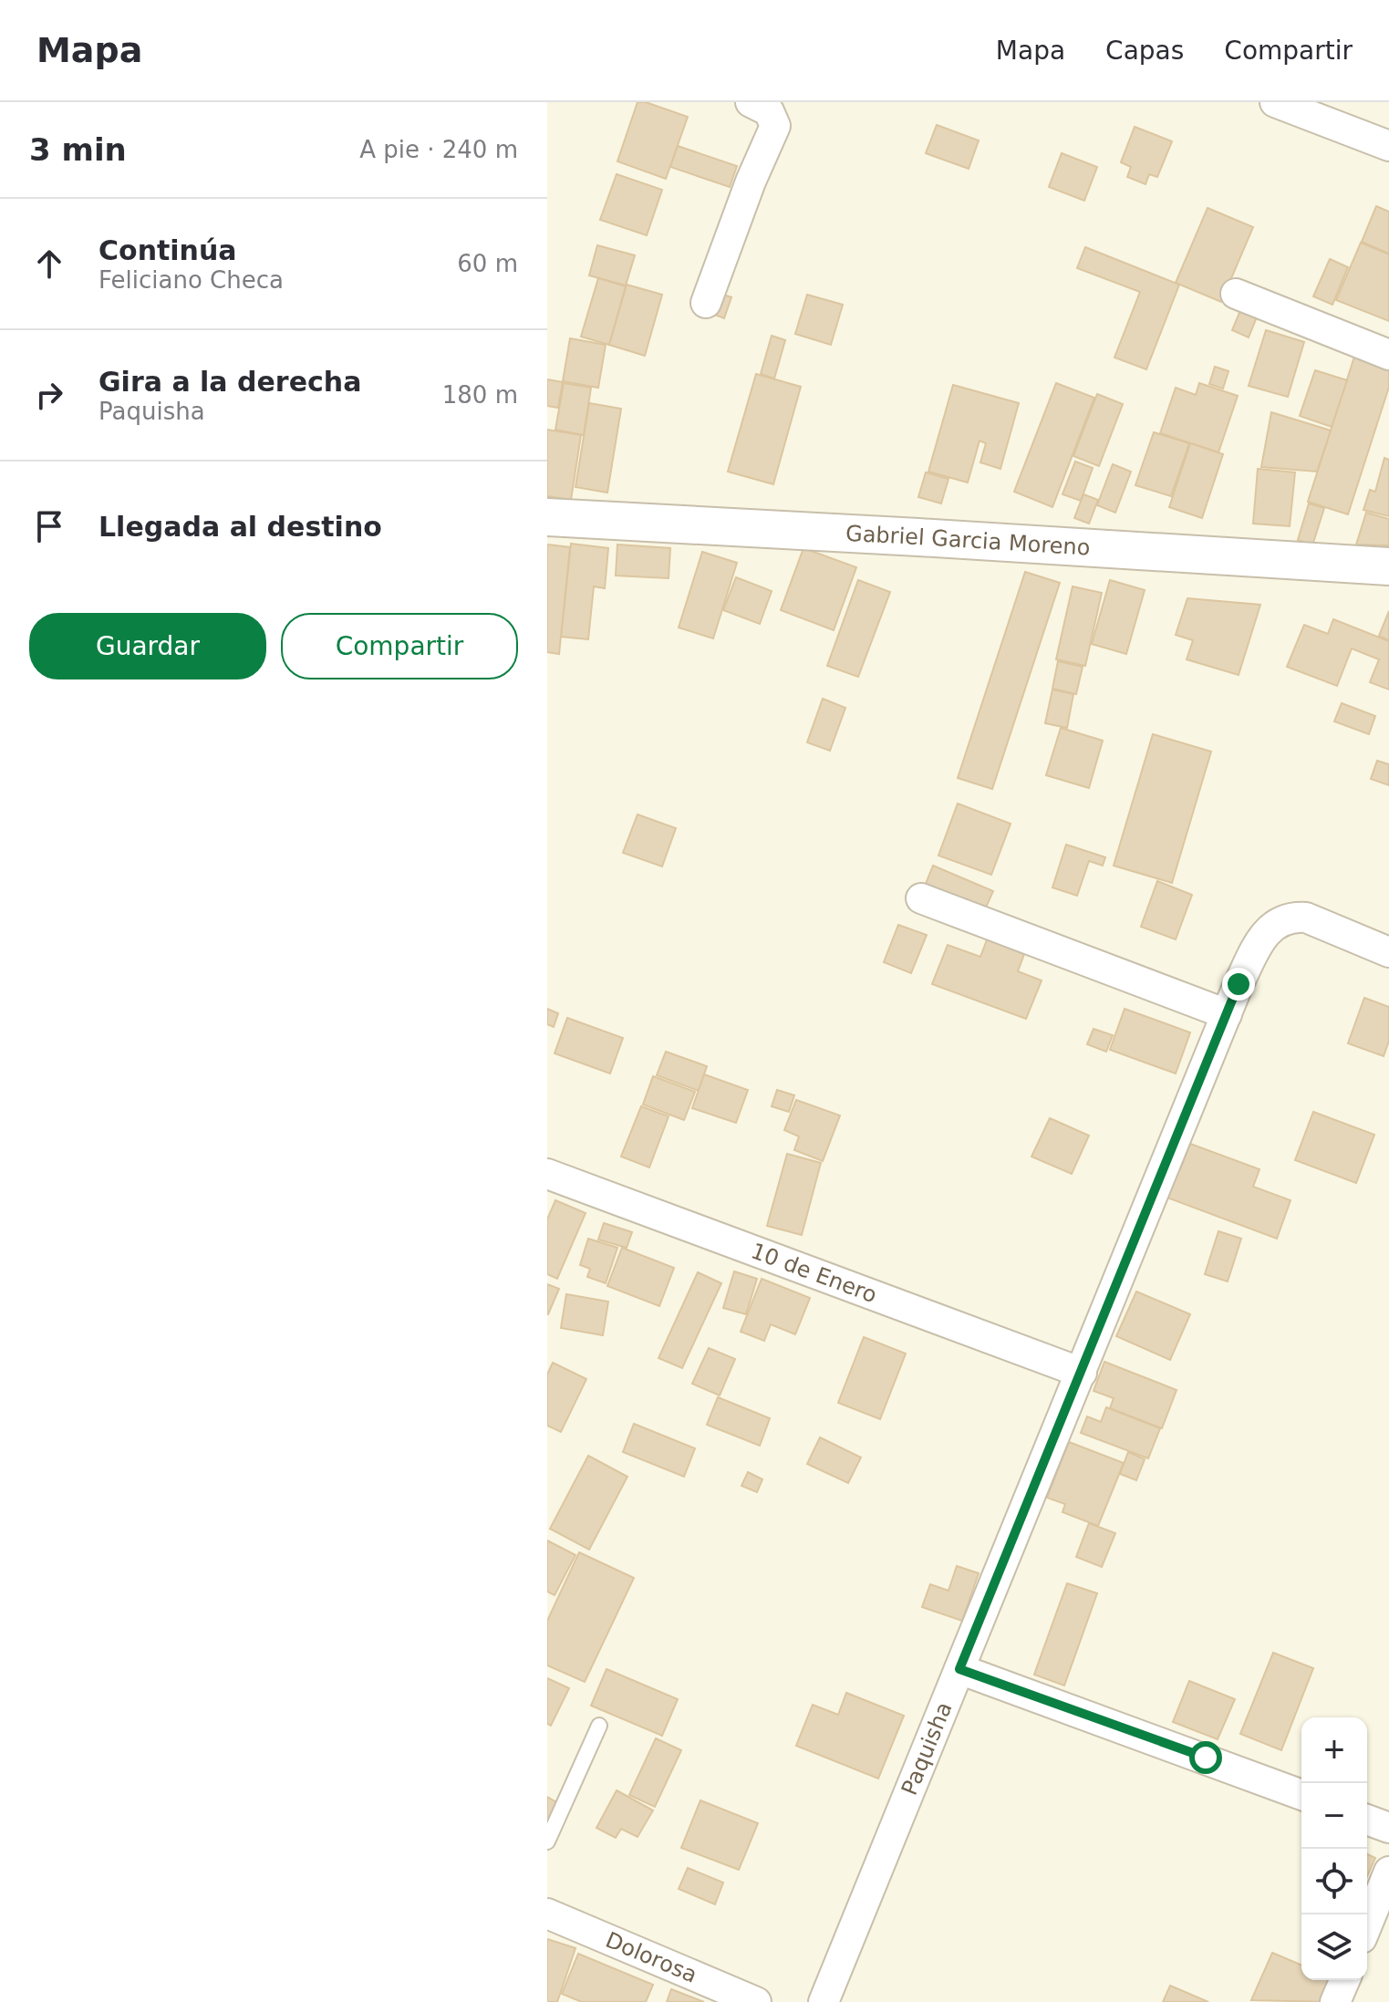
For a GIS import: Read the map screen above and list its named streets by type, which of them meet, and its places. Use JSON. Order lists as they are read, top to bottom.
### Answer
{
  "streets": {
    "street": [
      "Gabriel Garcia Moreno",
      "10 de Enero",
      "Paquisha",
      "Dolorosa"
    ]
  },
  "crossings": [
    ["10 de Enero", "Paquisha"]
  ],
  "page": {
    "header": "Mapa",
    "nav": ["Mapa", "Capas", "Compartir"],
    "heading": ["3 min", "A pie · 240 m"],
    "list": [
      ["Continúa", "Feliciano Checa", "60 m"],
      ["Gira a la derecha", "Paquisha", "180 m"],
      "Llegada al destino"
    ],
    "buttons": ["Guardar", "Compartir"],
    "map_buttons": ["+", "−"]
  }
}
